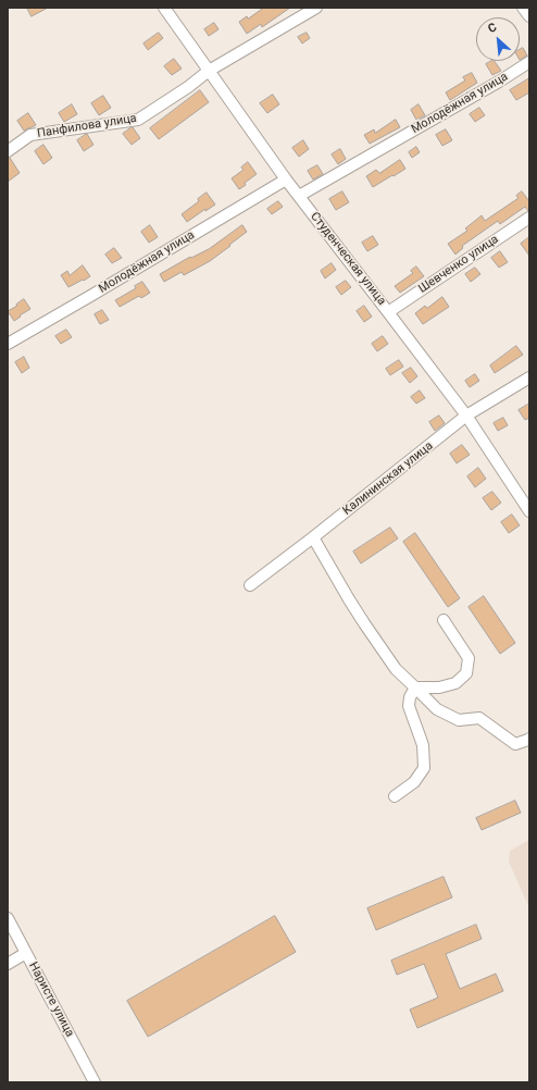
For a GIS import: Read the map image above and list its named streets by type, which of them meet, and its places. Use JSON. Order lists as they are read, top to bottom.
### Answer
{
  "streets": {
    "street": [
      "Молодёжная улица",
      "Панфилова улица",
      "Студенческая улица",
      "Шевченко улица",
      "Калининская улица",
      "Наристе улица"
    ]
  },
  "crossings": [
    ["Молодёжная улица", "Студенческая улица"],
    ["Панфилова улица", "Студенческая улица"],
    ["Студенческая улица", "Шевченко улица"],
    ["Студенческая улица", "Калининская улица"]
  ],
  "north": "top left"
}
